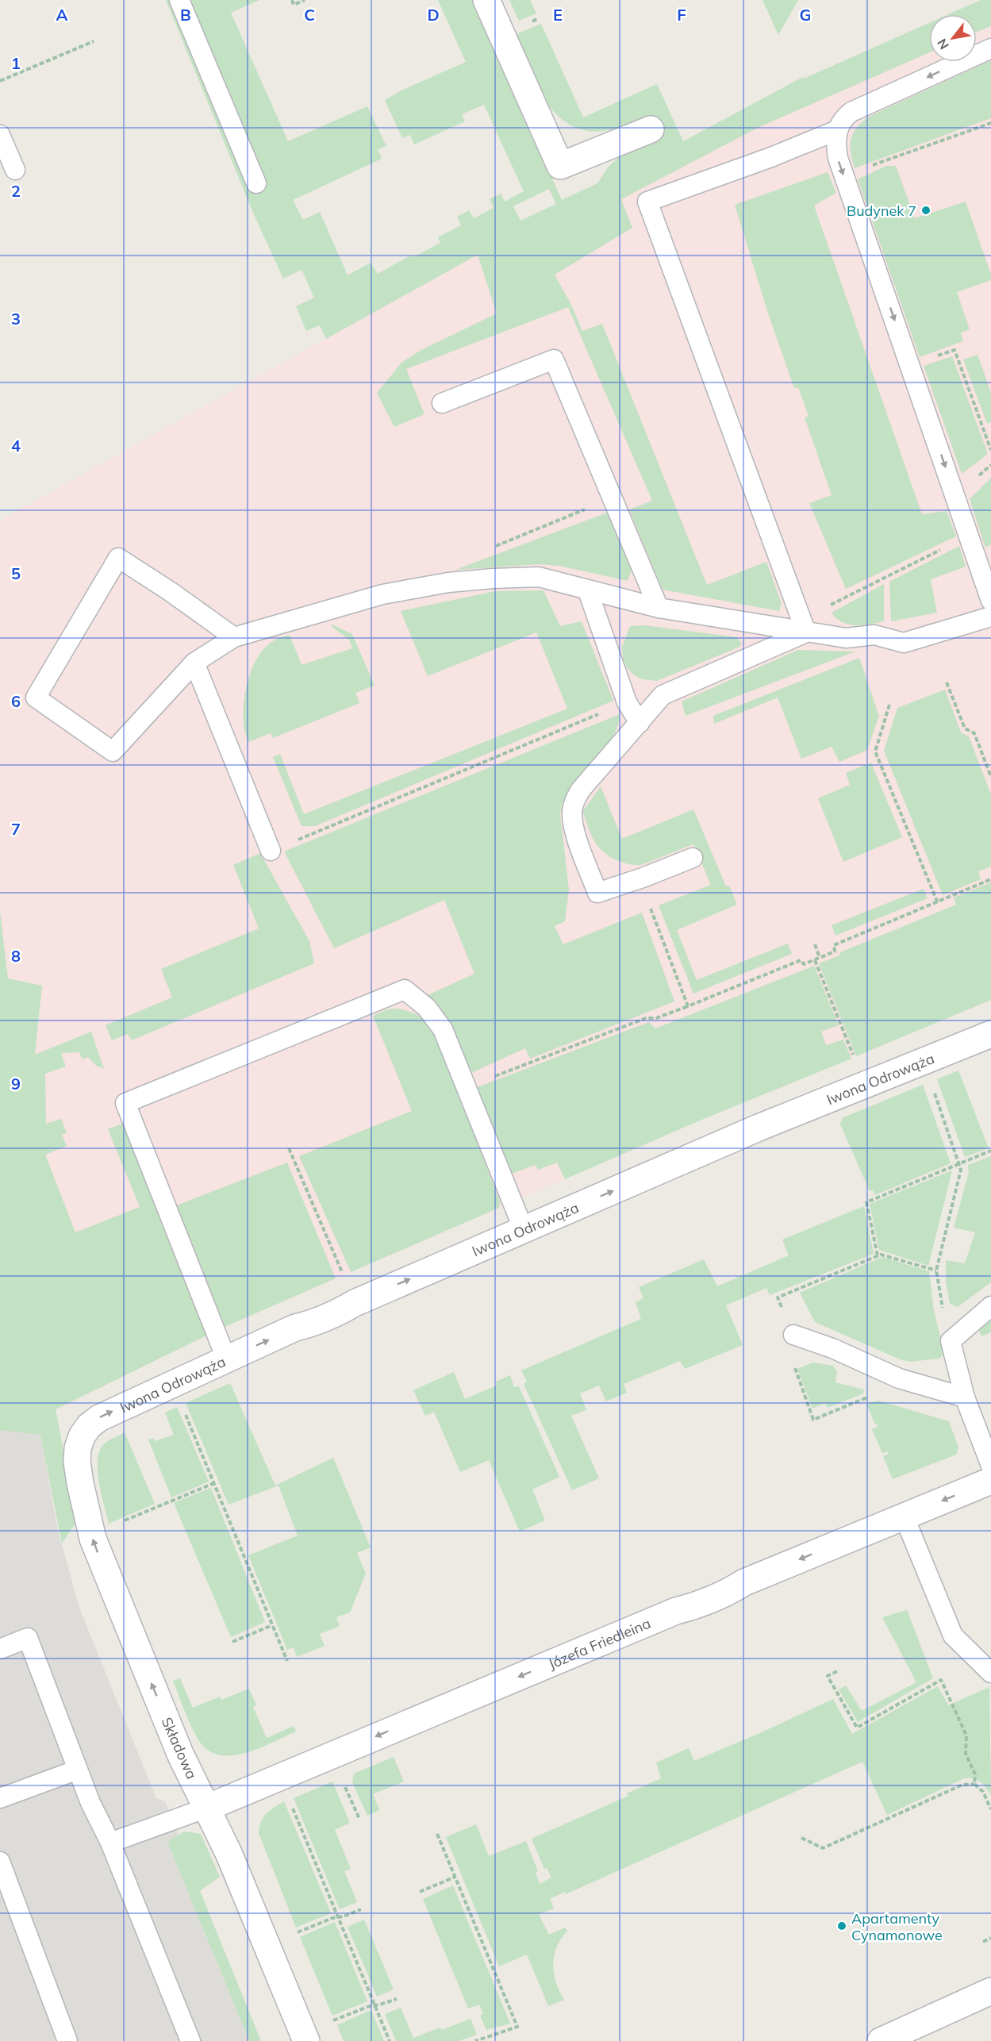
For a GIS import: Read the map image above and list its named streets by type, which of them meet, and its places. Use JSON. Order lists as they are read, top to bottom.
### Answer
{
  "streets": {
    "street": ["Iwona Odrowąża", "Józefa Friedleina", "Składowa"]
  },
  "crossings": [
    ["Iwona Odrowąża", "Składowa"],
    ["Józefa Friedleina", "Składowa"]
  ],
  "one_way": ["Iwona Odrowąża", "Józefa Friedleina", "Składowa"],
  "places": ["Budynek 7", "Apartamenty Cynamonowe"],
  "north": "bottom left",
  "grid": {
    "columns": [
      "A",
      "B",
      "C",
      "D",
      "E",
      "F",
      "G"
    ],
    "rows": [
      "1",
      "2",
      "3",
      "4",
      "5",
      "6",
      "7",
      "8",
      "9"
    ]
  }
}
